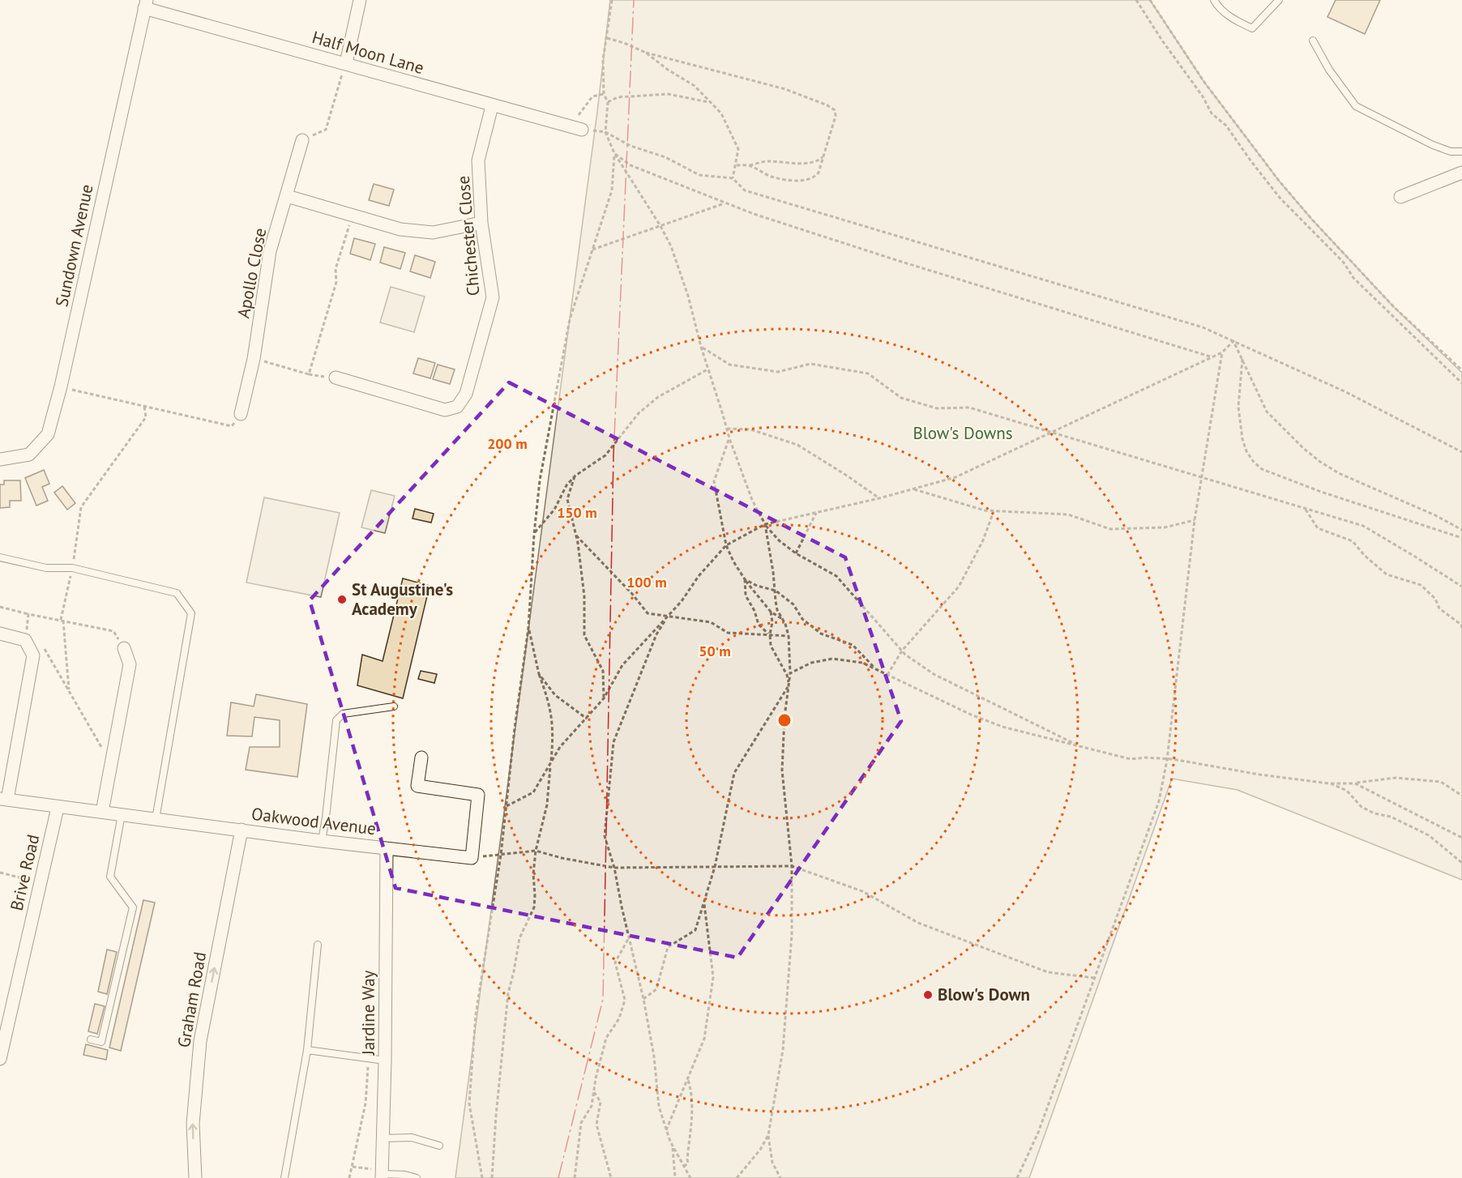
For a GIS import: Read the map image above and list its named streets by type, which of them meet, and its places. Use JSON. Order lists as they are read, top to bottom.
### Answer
{
  "streets": {
    "street": [
      "Half Moon Lane",
      "Chichester Close",
      "Sundown Avenue",
      "Apollo Close",
      "Oakwood Avenue",
      "Brive Road",
      "Graham Road",
      "Jardine Way"
    ]
  },
  "crossings": [
    ["Half Moon Lane", "Chichester Close"],
    ["Half Moon Lane", "Sundown Avenue"],
    ["Oakwood Avenue", "Brive Road"],
    ["Oakwood Avenue", "Graham Road"],
    ["Oakwood Avenue", "Jardine Way"]
  ],
  "one_way": ["Graham Road"],
  "parks": ["Blow's Downs"],
  "places": ["St Augustine's Academy", "Blow's Down"],
  "rings": [
    "200 m",
    "150 m",
    "100 m",
    "50 m"
  ]
}
